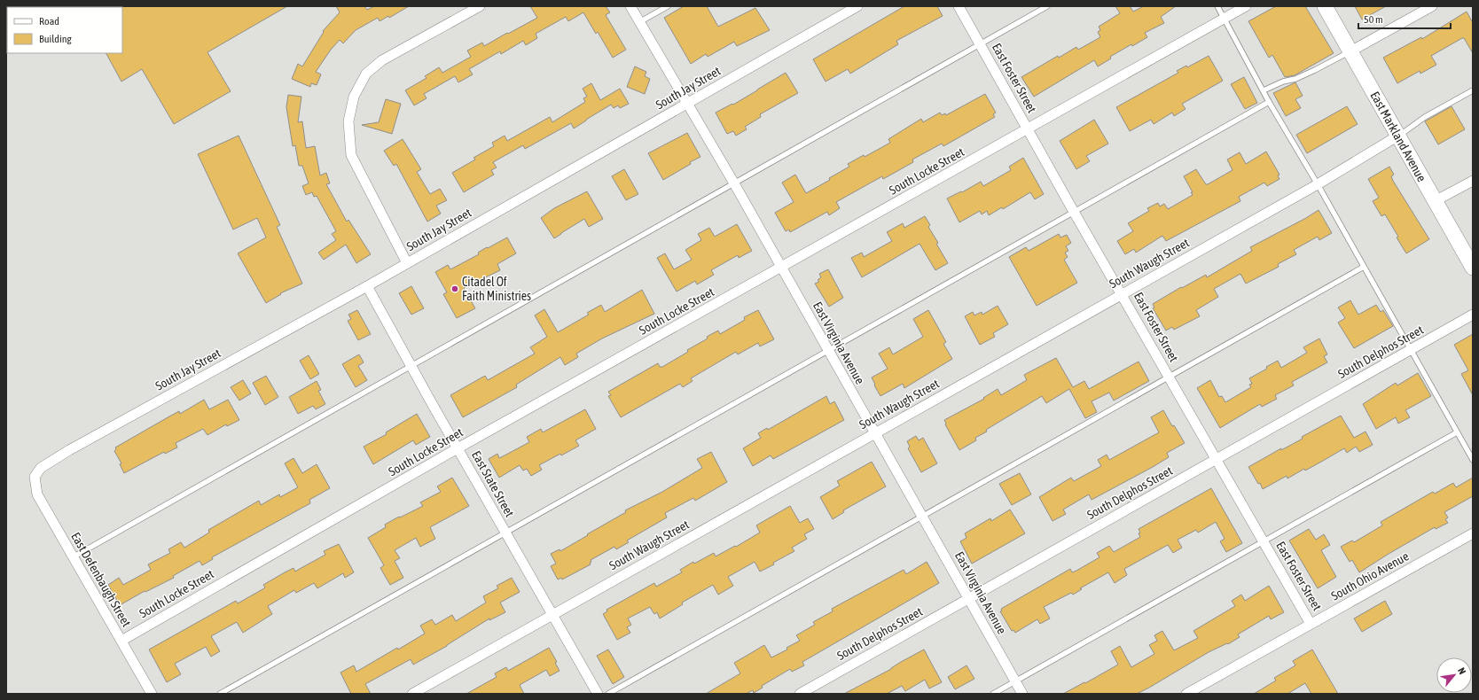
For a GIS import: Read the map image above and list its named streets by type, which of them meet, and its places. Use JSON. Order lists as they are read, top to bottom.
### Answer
{
  "streets": {
    "main road": ["East Markland Avenue"],
    "street": [
      "East Foster Street",
      "South Jay Street",
      "South Locke Street",
      "South Waugh Street",
      "East Virginia Avenue",
      "South Delphos Street",
      "East State Street",
      "South Ohio Avenue",
      "East Defenbaugh Street"
    ]
  },
  "crossings": [
    ["East Foster Street", "South Locke Street"],
    ["East Foster Street", "South Waugh Street"],
    ["East Foster Street", "South Delphos Street"],
    ["East Foster Street", "South Ohio Avenue"],
    ["South Jay Street", "East Virginia Avenue"],
    ["South Jay Street", "East State Street"],
    ["South Jay Street", "East Defenbaugh Street"],
    ["East Markland Avenue", "South Waugh Street"],
    ["South Locke Street", "East Virginia Avenue"],
    ["South Locke Street", "East State Street"],
    ["South Locke Street", "East Defenbaugh Street"],
    ["South Waugh Street", "East Virginia Avenue"],
    ["South Waugh Street", "East State Street"],
    ["East Virginia Avenue", "South Delphos Street"]
  ],
  "places": ["Citadel Of Faith Ministries"],
  "legend": ["Road", "Building"],
  "scale_bar": "50 m",
  "north": "top right"
}
